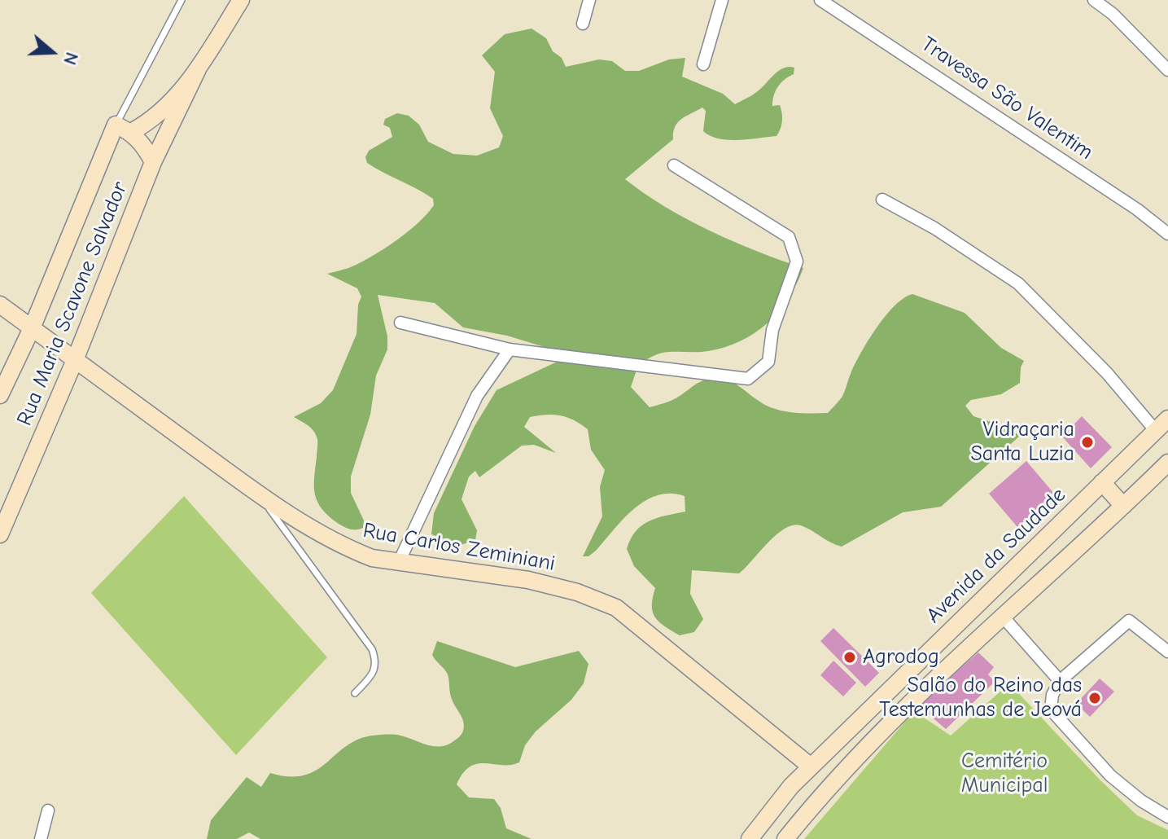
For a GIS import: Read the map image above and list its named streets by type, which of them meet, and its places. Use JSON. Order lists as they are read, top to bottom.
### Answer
{
  "streets": {
    "main road": ["Rua Maria Scavone Salvador", "Rua Carlos Zeminiani", "Avenida da Saudade"],
    "street": ["Travessa São Valentim"]
  },
  "crossings": [
    ["Rua Maria Scavone Salvador", "Rua Carlos Zeminiani"],
    ["Rua Carlos Zeminiani", "Avenida da Saudade"]
  ],
  "parks": ["Cemitério Municipal"],
  "places": ["Vidraçaria Santa Luzia", "Agrodog", "Salão do Reino das Testemunhas de Jeová"],
  "north": "right"
}
